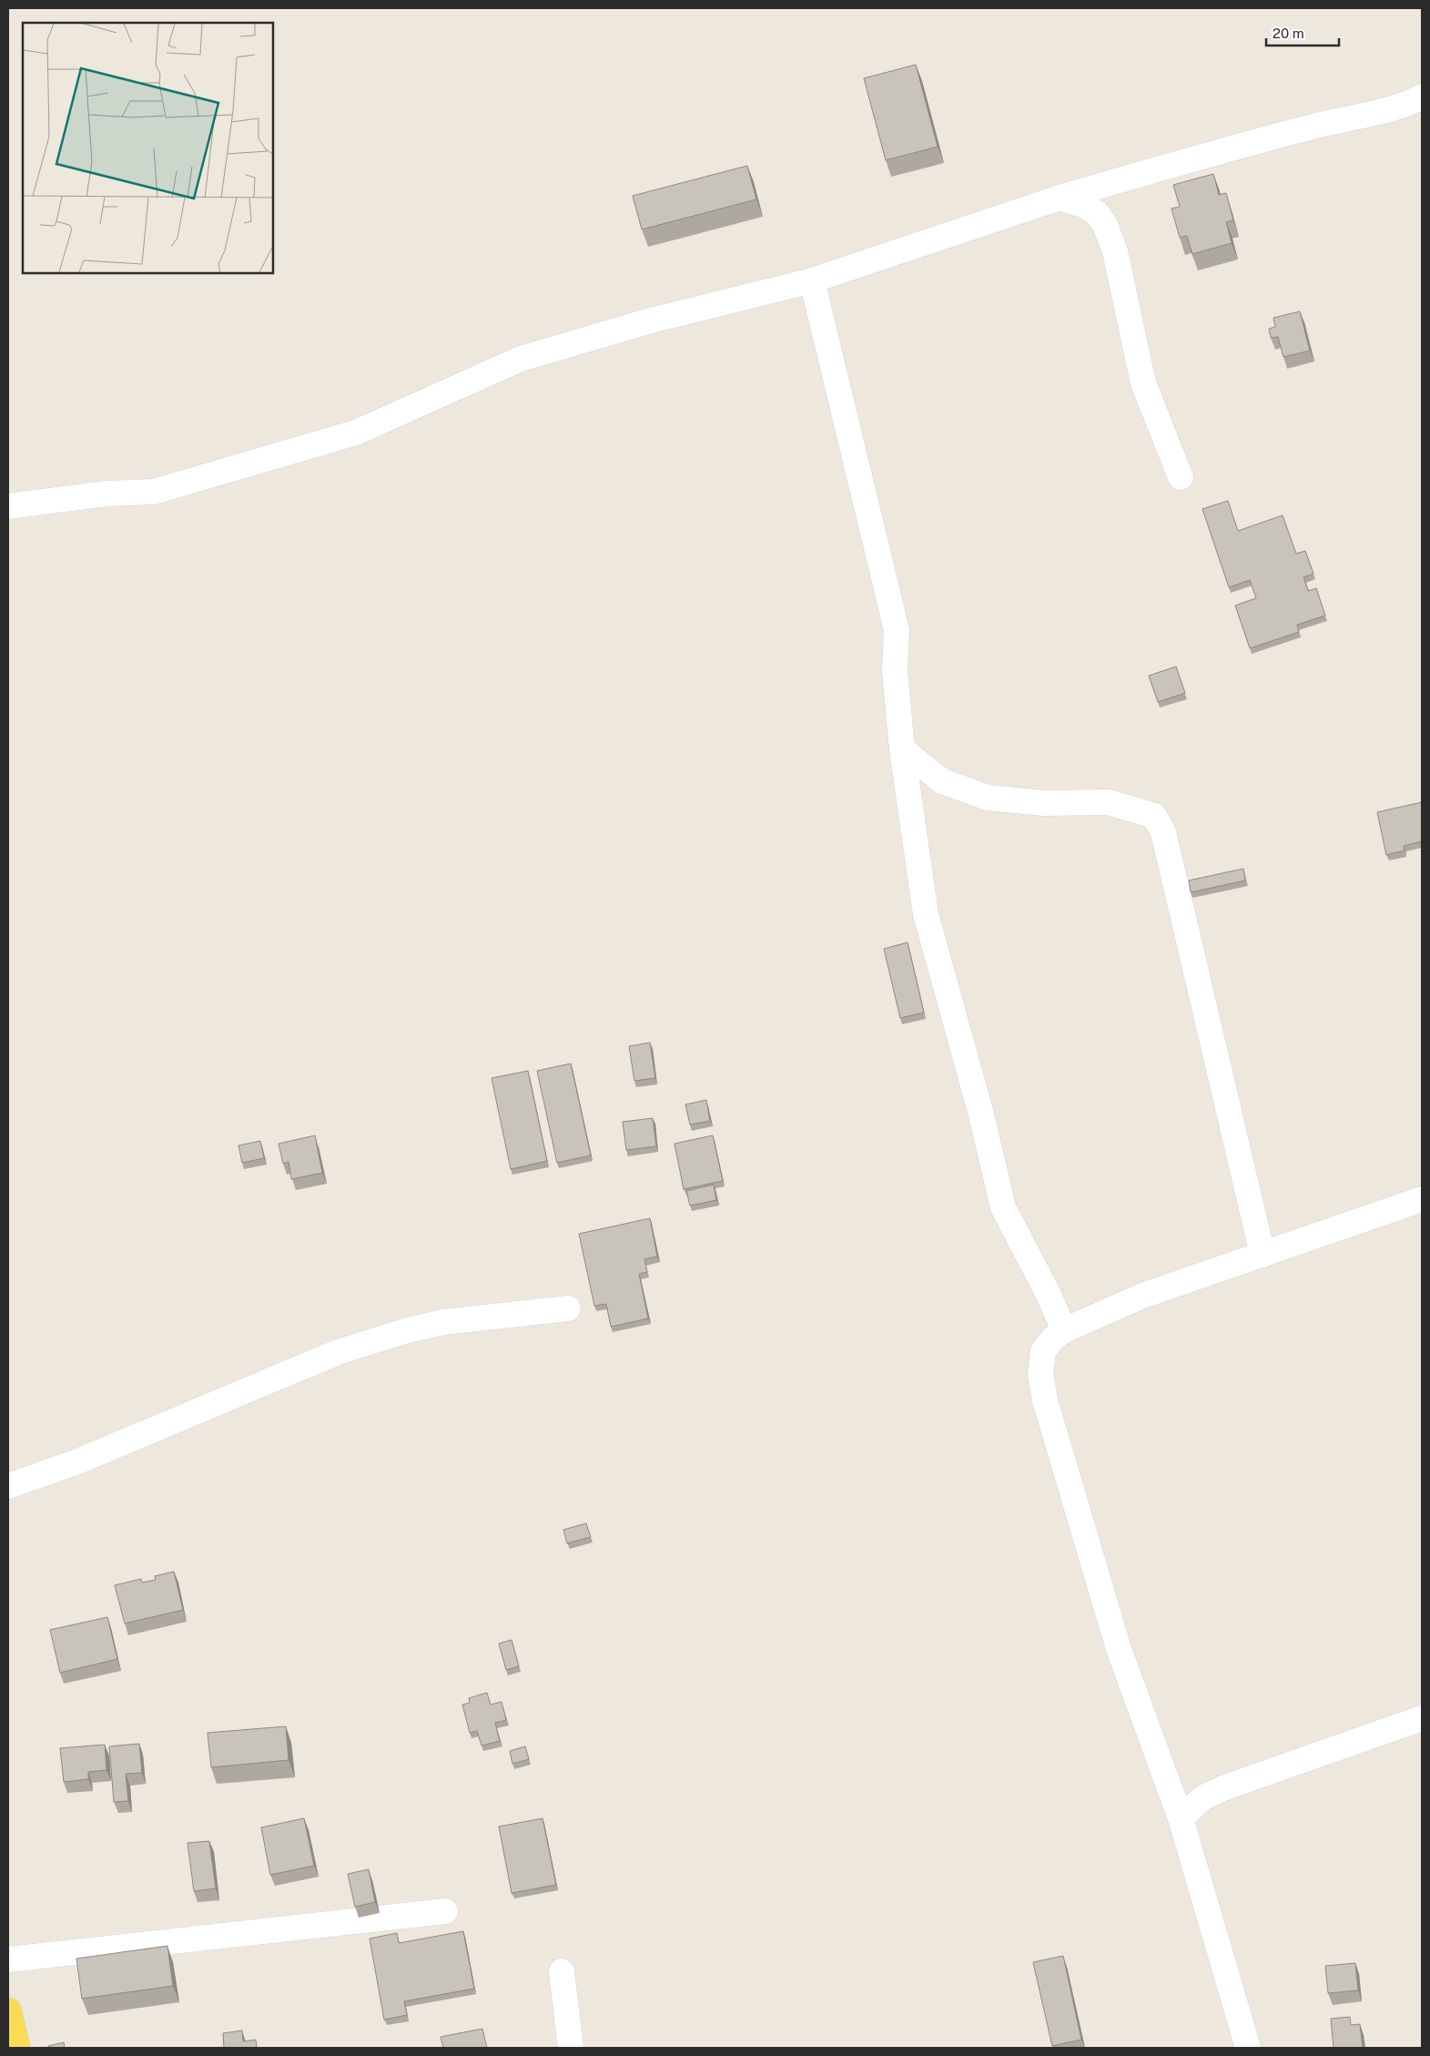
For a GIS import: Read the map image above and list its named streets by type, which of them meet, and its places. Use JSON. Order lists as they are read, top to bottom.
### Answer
{
  "scale_bar": "20 m"
}
